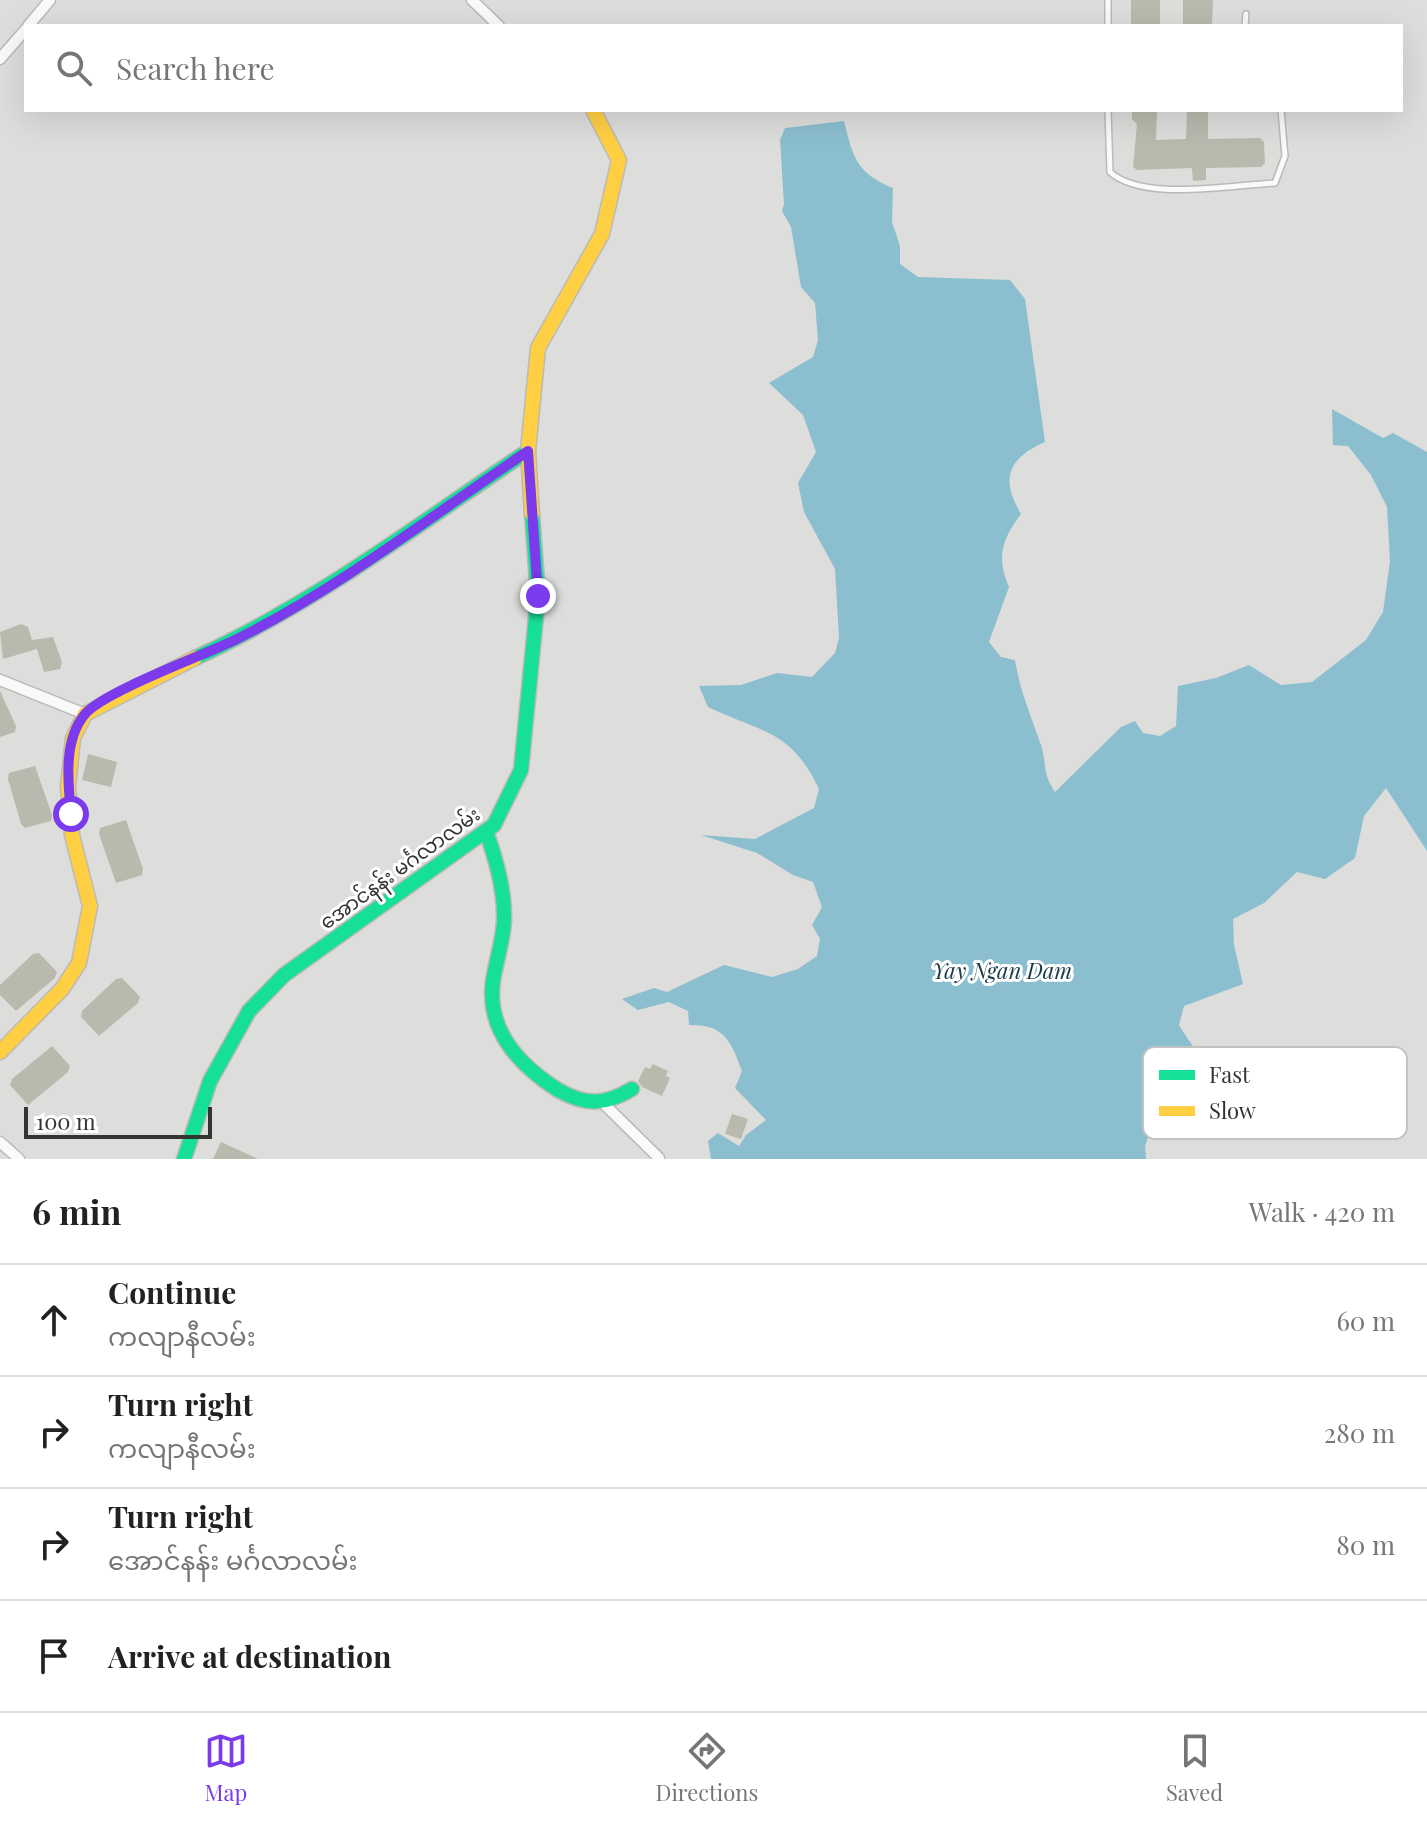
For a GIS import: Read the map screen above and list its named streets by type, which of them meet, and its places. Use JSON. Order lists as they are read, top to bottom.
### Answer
{
  "streets": {
    "street": ["အောင်နန်း မင်္ဂလာလမ်း"]
  },
  "water": ["Yay Ngan Dam"],
  "legend": ["Fast", "Slow"],
  "scale_bar": "100 m",
  "page": {
    "search": "Search here",
    "scale": "100 m",
    "heading": ["6 min", "Walk · 420 m"],
    "list": [
      ["Continue", "ကလျာနီလမ်း", "60 m"],
      ["Turn right", "ကလျာနီလမ်း", "280 m"],
      ["Turn right", "အောင်နန်း မင်္ဂလာလမ်း", "80 m"],
      "Arrive at destination"
    ],
    "nav": ["Map", "Directions", "Saved"]
  }
}
